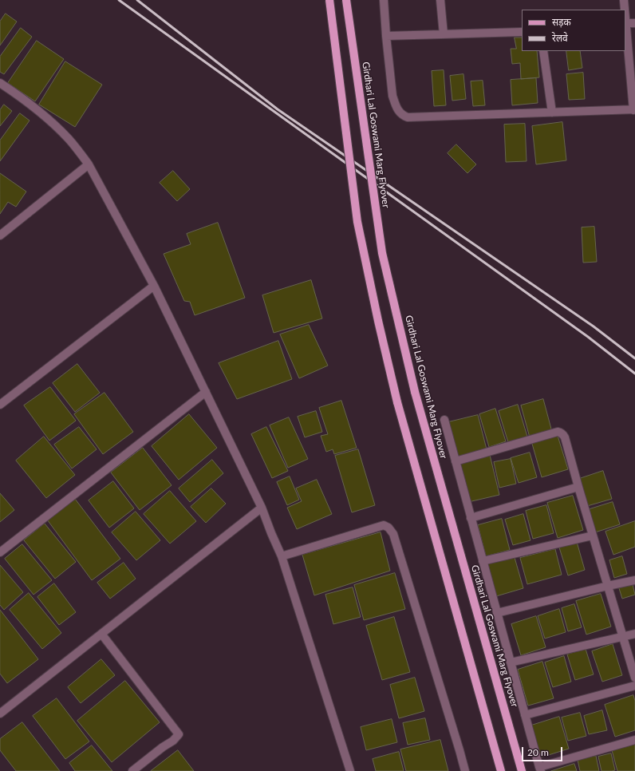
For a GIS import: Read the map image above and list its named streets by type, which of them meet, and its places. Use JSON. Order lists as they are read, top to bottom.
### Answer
{
  "streets": {
    "main road": ["Girdhari Lal Goswami Marg Flyover"]
  },
  "legend": ["सड़क", "रेलवे"],
  "scale_bar": "20 m"
}
